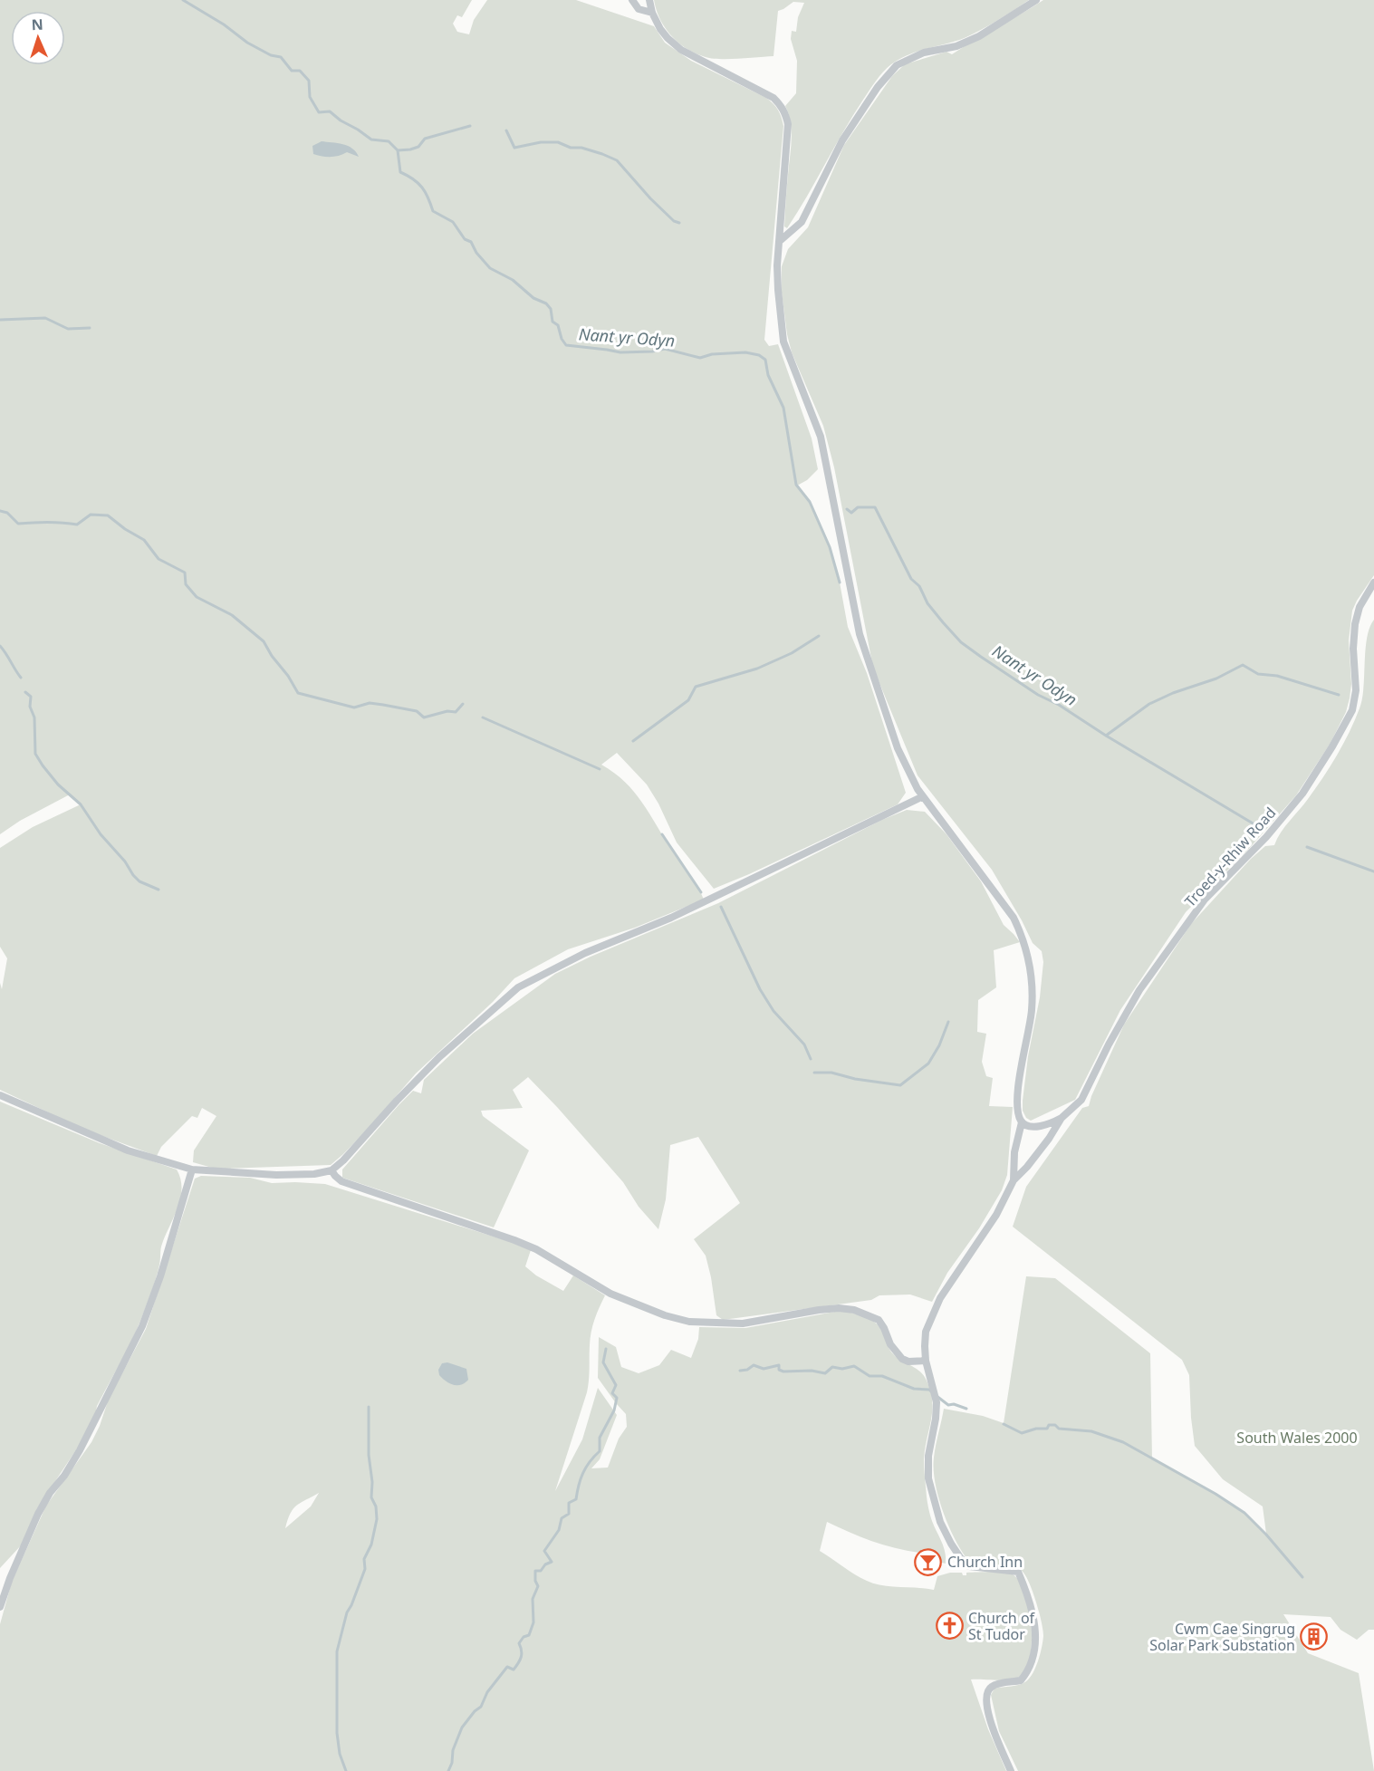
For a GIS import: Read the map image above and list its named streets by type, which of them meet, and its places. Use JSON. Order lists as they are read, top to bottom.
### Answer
{
  "streets": {
    "street": ["Troed-y-Rhiw Road"]
  },
  "water": ["Nant yr Odyn"],
  "parks": ["South Wales 2000"],
  "places": {
    "bar": ["Church Inn"],
    "church": ["Church of St Tudor"],
    "building": ["Cwm Cae Singrug Solar Park Substation"]
  },
  "north": "top"
}
